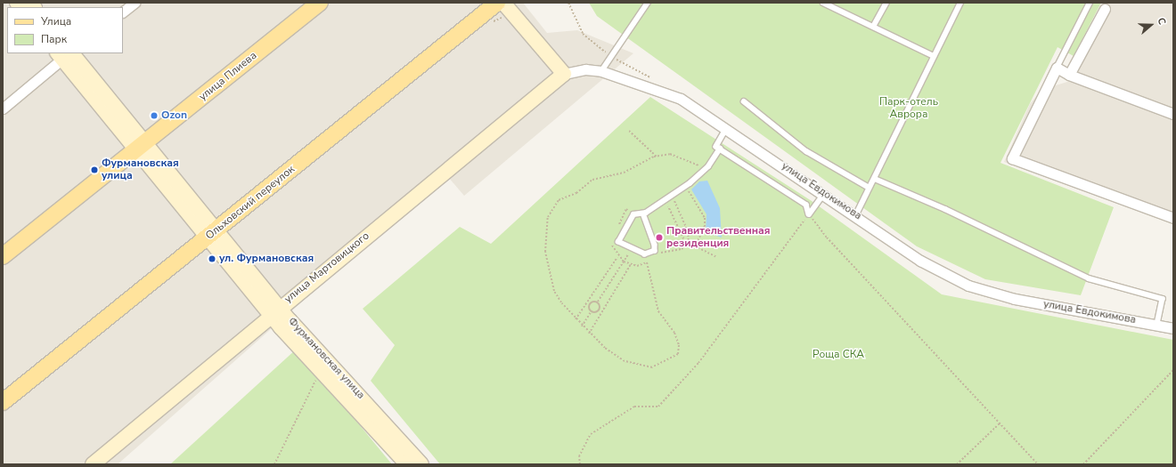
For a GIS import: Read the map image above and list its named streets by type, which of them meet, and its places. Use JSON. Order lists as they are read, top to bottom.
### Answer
{
  "streets": {
    "main road": ["улица Плиева", "Ольховский переулок"],
    "street": ["улица Евдокимова", "улица Мартовицкого", "Фурмановская улица"]
  },
  "crossings": [
    ["улица Плиева", "Фурмановская улица"],
    ["улица Евдокимова", "улица Мартовицкого"],
    ["Ольховский переулок", "Фурмановская улица"],
    ["улица Мартовицкого", "Фурмановская улица"]
  ],
  "parks": ["Парк-отель Аврора", "Роща СКА"],
  "places": [
    "Ozon",
    "Фурмановская улица",
    "Правительственная резиденция",
    "ул. Фурмановская"
  ],
  "legend": ["Улица", "Парк"],
  "north": "right"
}
